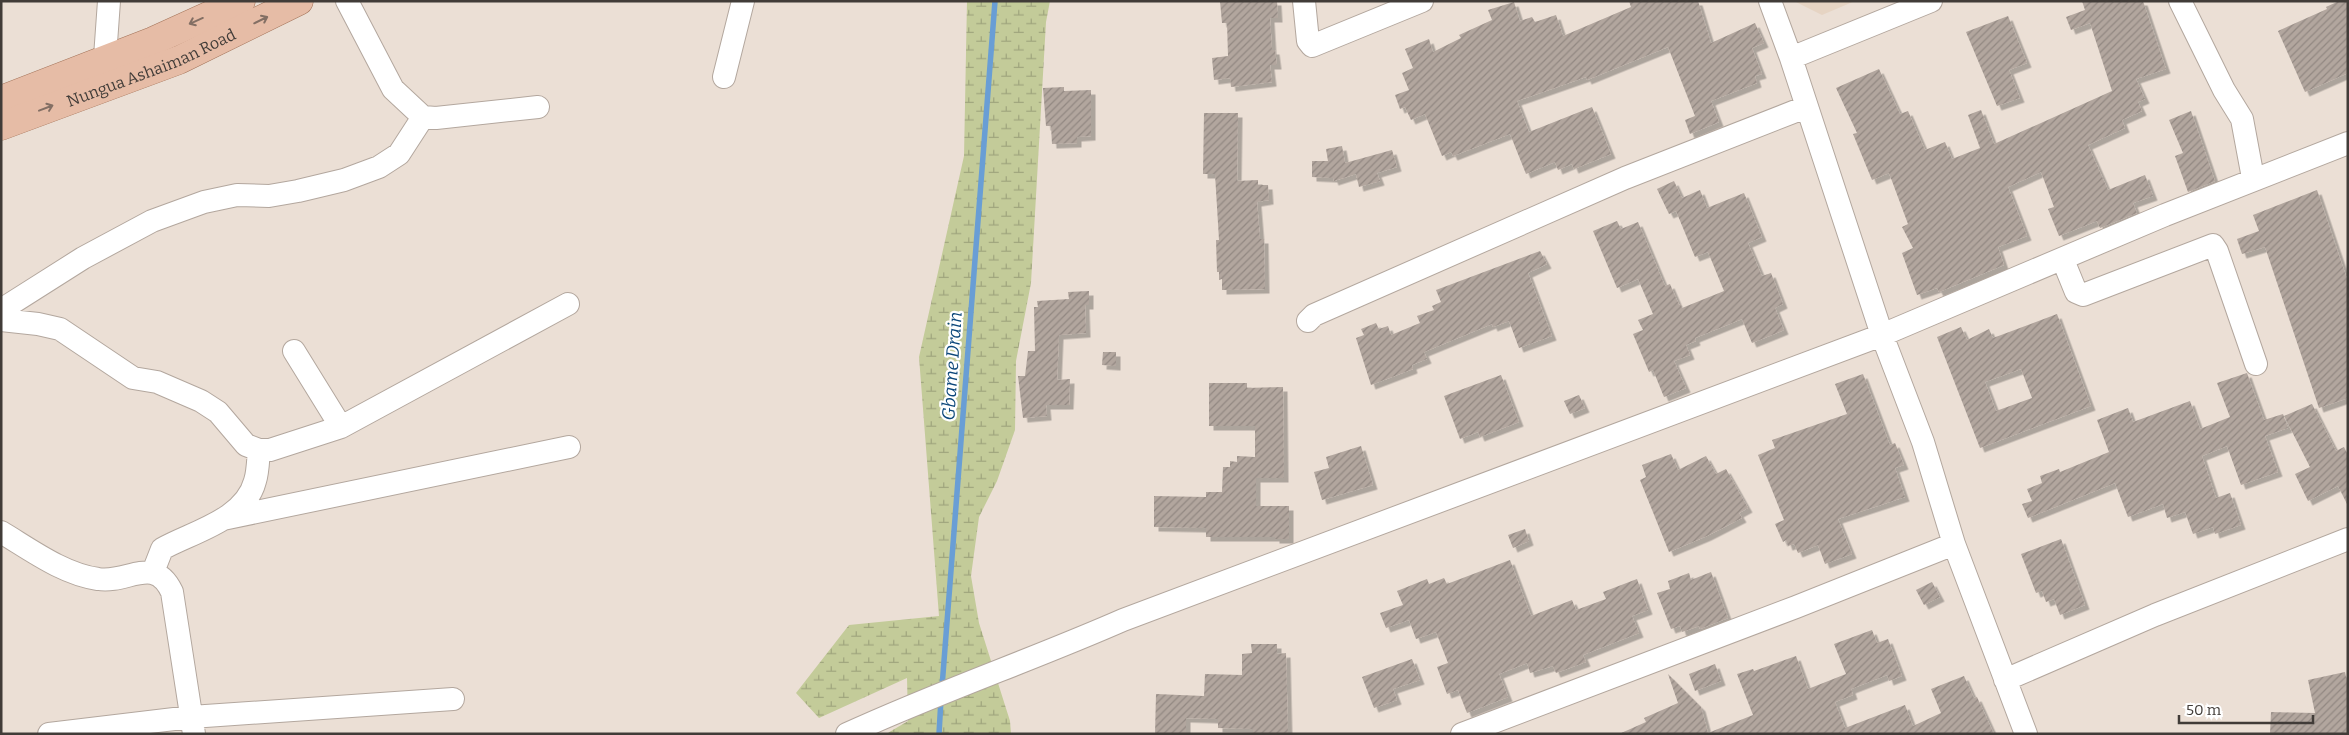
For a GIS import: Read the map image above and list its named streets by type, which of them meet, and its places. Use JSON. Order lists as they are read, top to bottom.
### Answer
{
  "streets": {
    "main road": ["Nungua Ashaiman Road"]
  },
  "water": ["Gbame Drain"],
  "scale_bar": "50 m"
}
